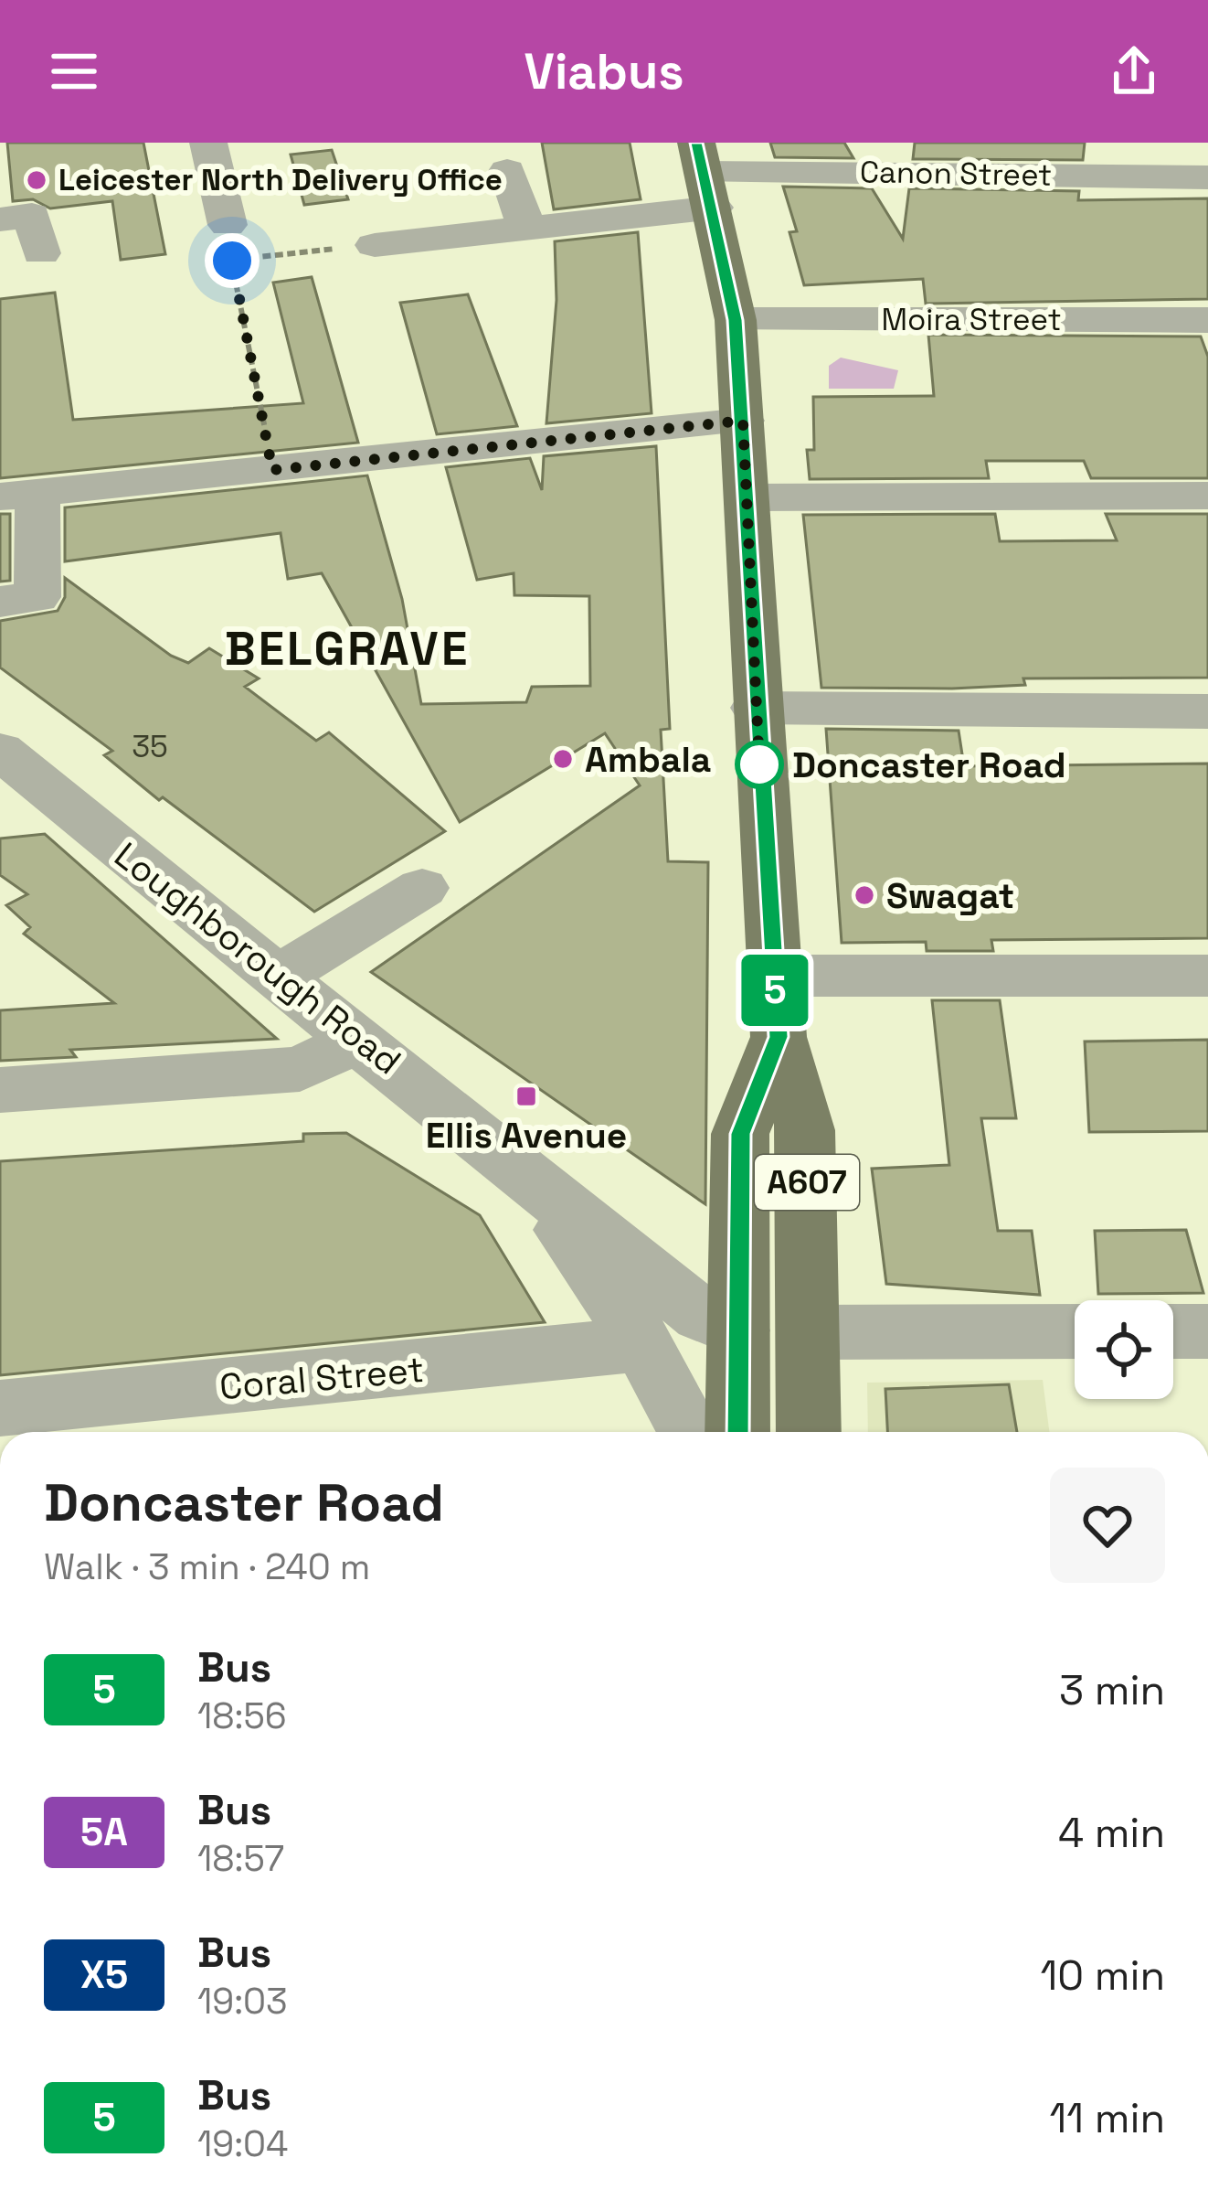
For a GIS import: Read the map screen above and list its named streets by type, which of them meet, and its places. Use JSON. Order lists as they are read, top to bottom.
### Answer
{
  "streets": {
    "main road": ["Loughborough Road", "A607"],
    "street": ["Canon Street", "Moira Street", "Coral Street"]
  },
  "crossings": [
    ["Canon Street", "A607"],
    ["Moira Street", "A607"],
    ["Loughborough Road", "A607"],
    ["Loughborough Road", "Coral Street"]
  ],
  "districts": ["BELGRAVE"],
  "places": {
    "other": [
      "Leicester North Delivery Office",
      "Ambala",
      "Doncaster Road",
      "Swagat"
    ],
    "transit": ["Ellis Avenue"]
  },
  "lines": ["bus line 5"],
  "house_numbers": ["35"],
  "page": {
    "header": "Viabus",
    "on_map": "5",
    "heading": ["Doncaster Road", "Walk · 3 min · 240 m"],
    "list": [
      {
        "mark": "5",
        "name": "Bus",
        "note": "18:56",
        "value": "3 min"
      },
      {
        "mark": "5A",
        "name": "Bus",
        "note": "18:57",
        "value": "4 min"
      },
      {
        "mark": "X5",
        "name": "Bus",
        "note": "19:03",
        "value": "10 min"
      },
      {
        "mark": "5",
        "name": "Bus",
        "note": "19:04",
        "value": "11 min"
      }
    ]
  }
}
